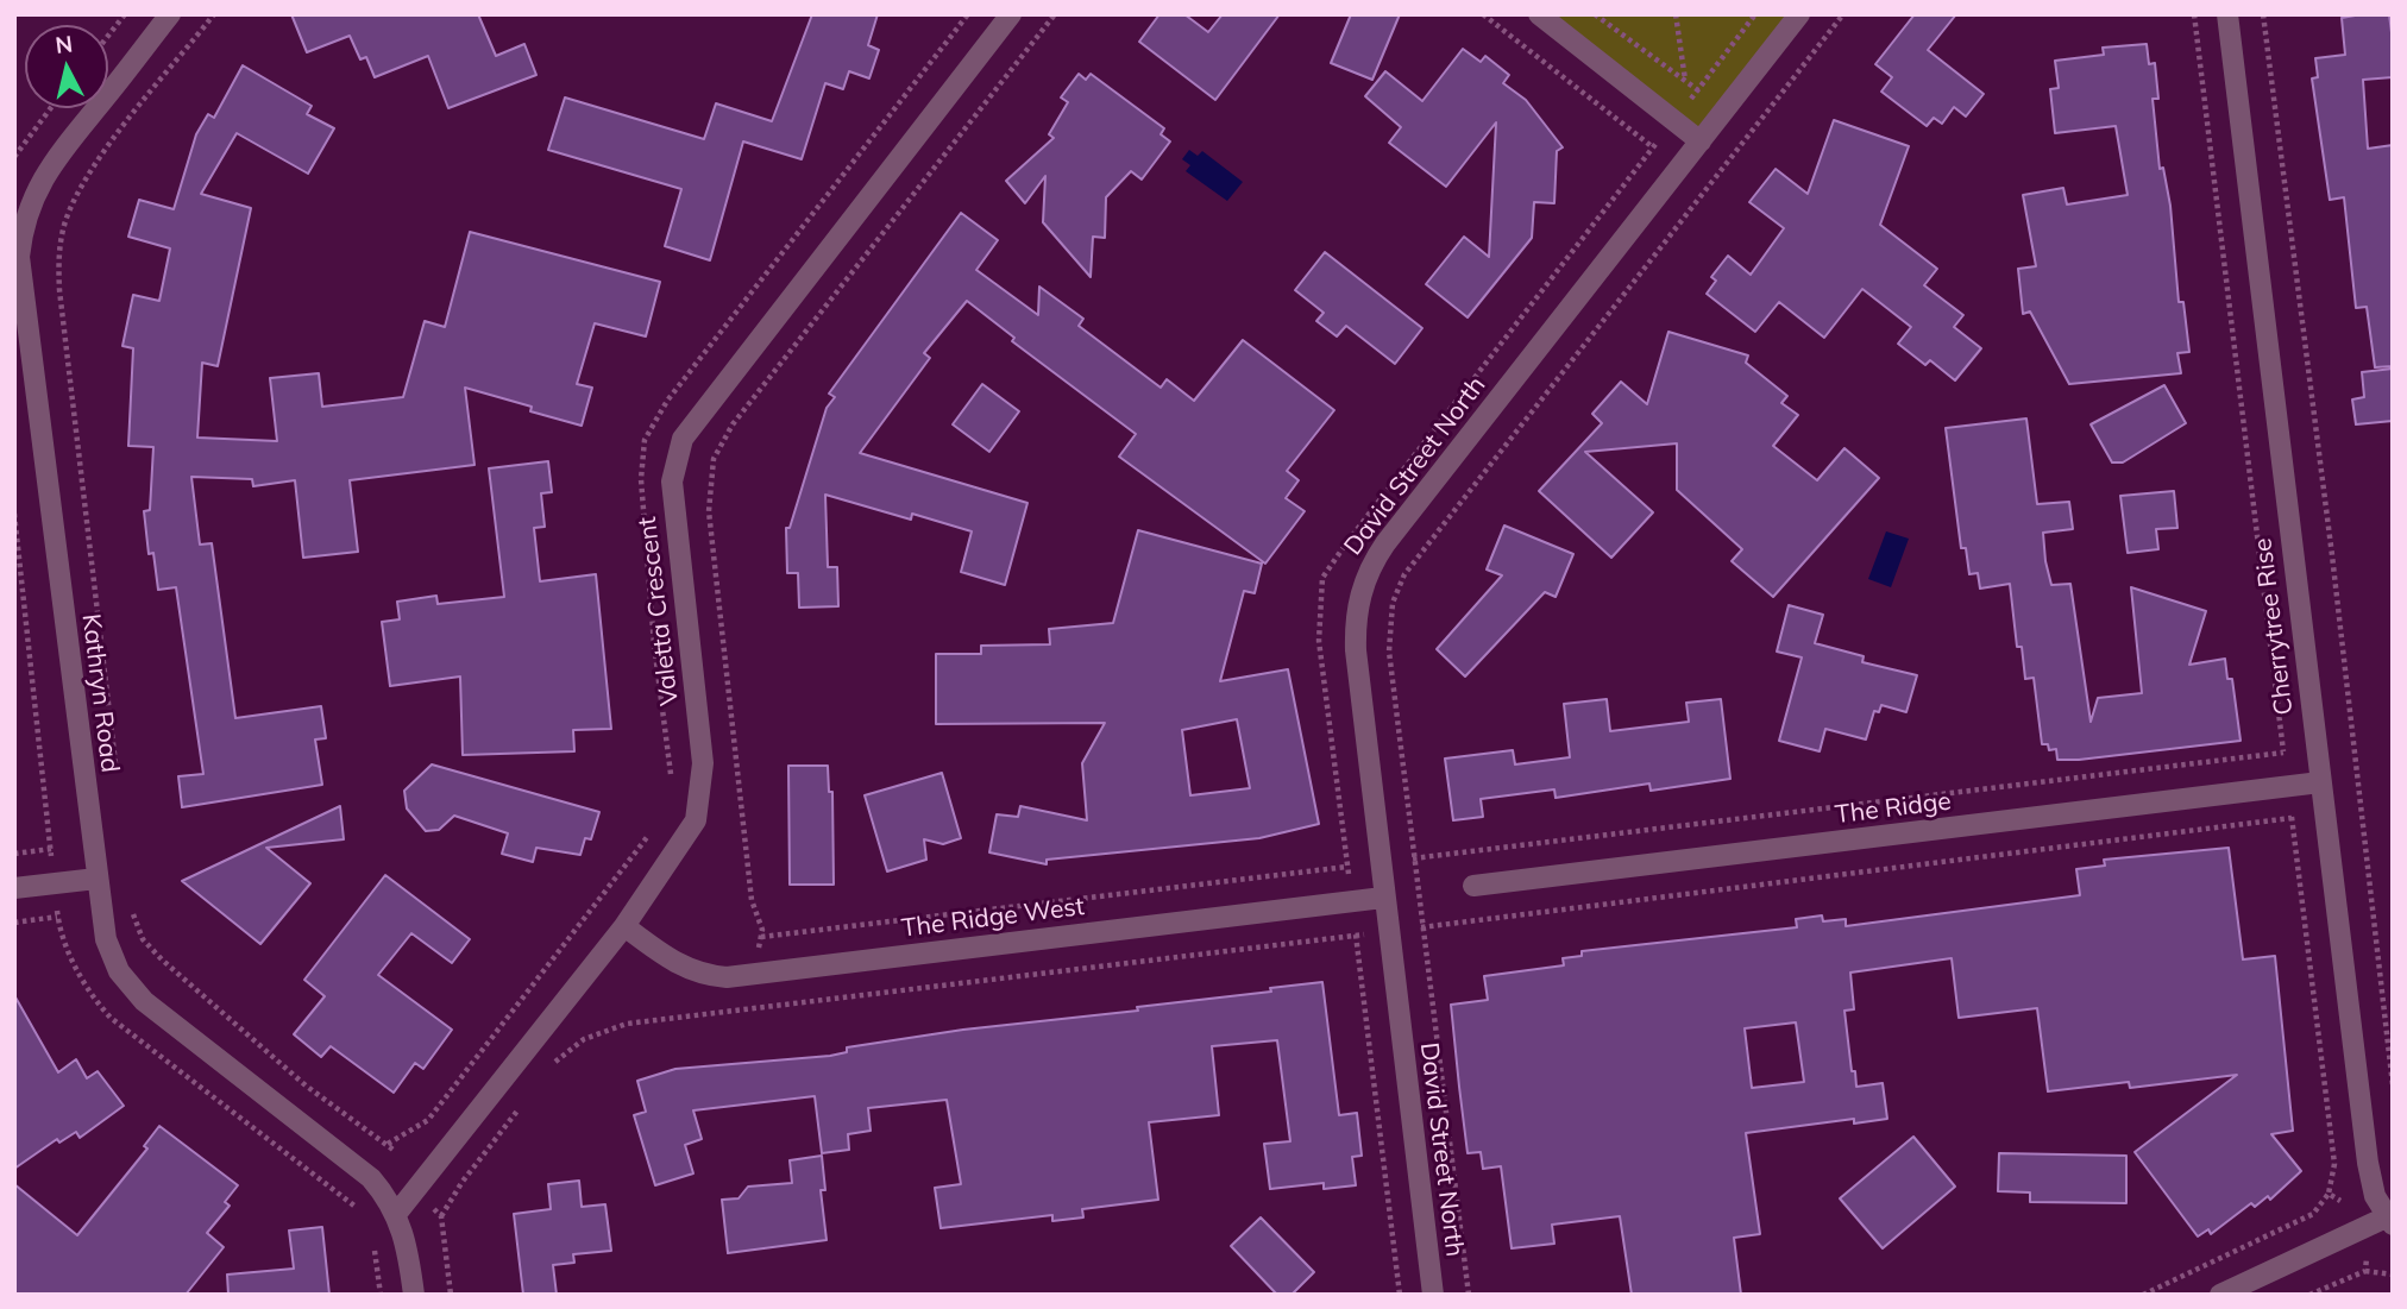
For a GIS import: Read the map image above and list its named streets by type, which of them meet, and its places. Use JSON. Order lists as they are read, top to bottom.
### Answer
{
  "streets": {
    "street": [
      "David Street North",
      "Valetta Crescent",
      "Cherrytree Rise",
      "Kathryn Road",
      "The Ridge",
      "The Ridge West"
    ]
  },
  "crossings": [
    ["David Street North", "The Ridge West"],
    ["Valetta Crescent", "Kathryn Road"],
    ["Valetta Crescent", "The Ridge West"],
    ["Cherrytree Rise", "The Ridge"]
  ],
  "north": "top"
}
